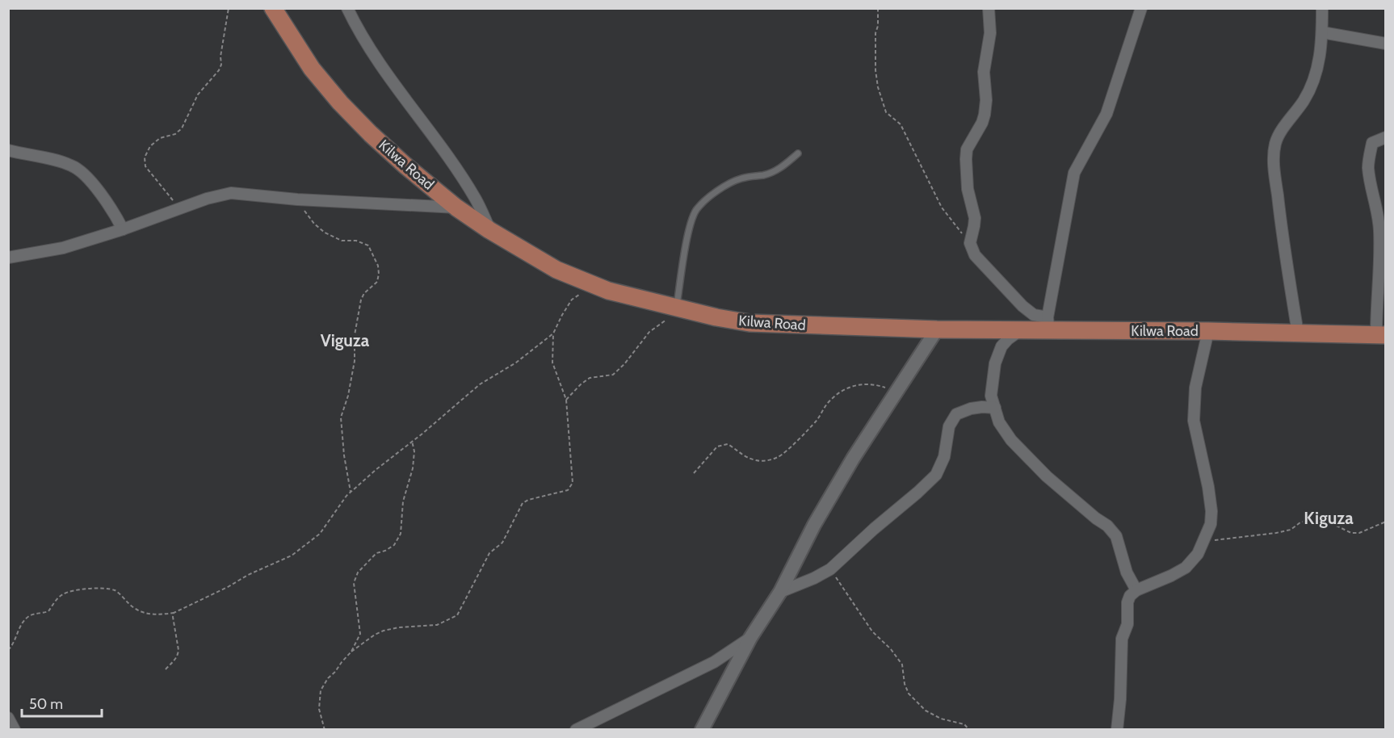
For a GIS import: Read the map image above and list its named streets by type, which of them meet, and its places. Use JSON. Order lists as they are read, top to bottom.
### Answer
{
  "streets": {
    "highway": ["Kilwa Road"]
  },
  "districts": ["Viguza", "Kiguza"],
  "scale_bar": "50 m"
}
